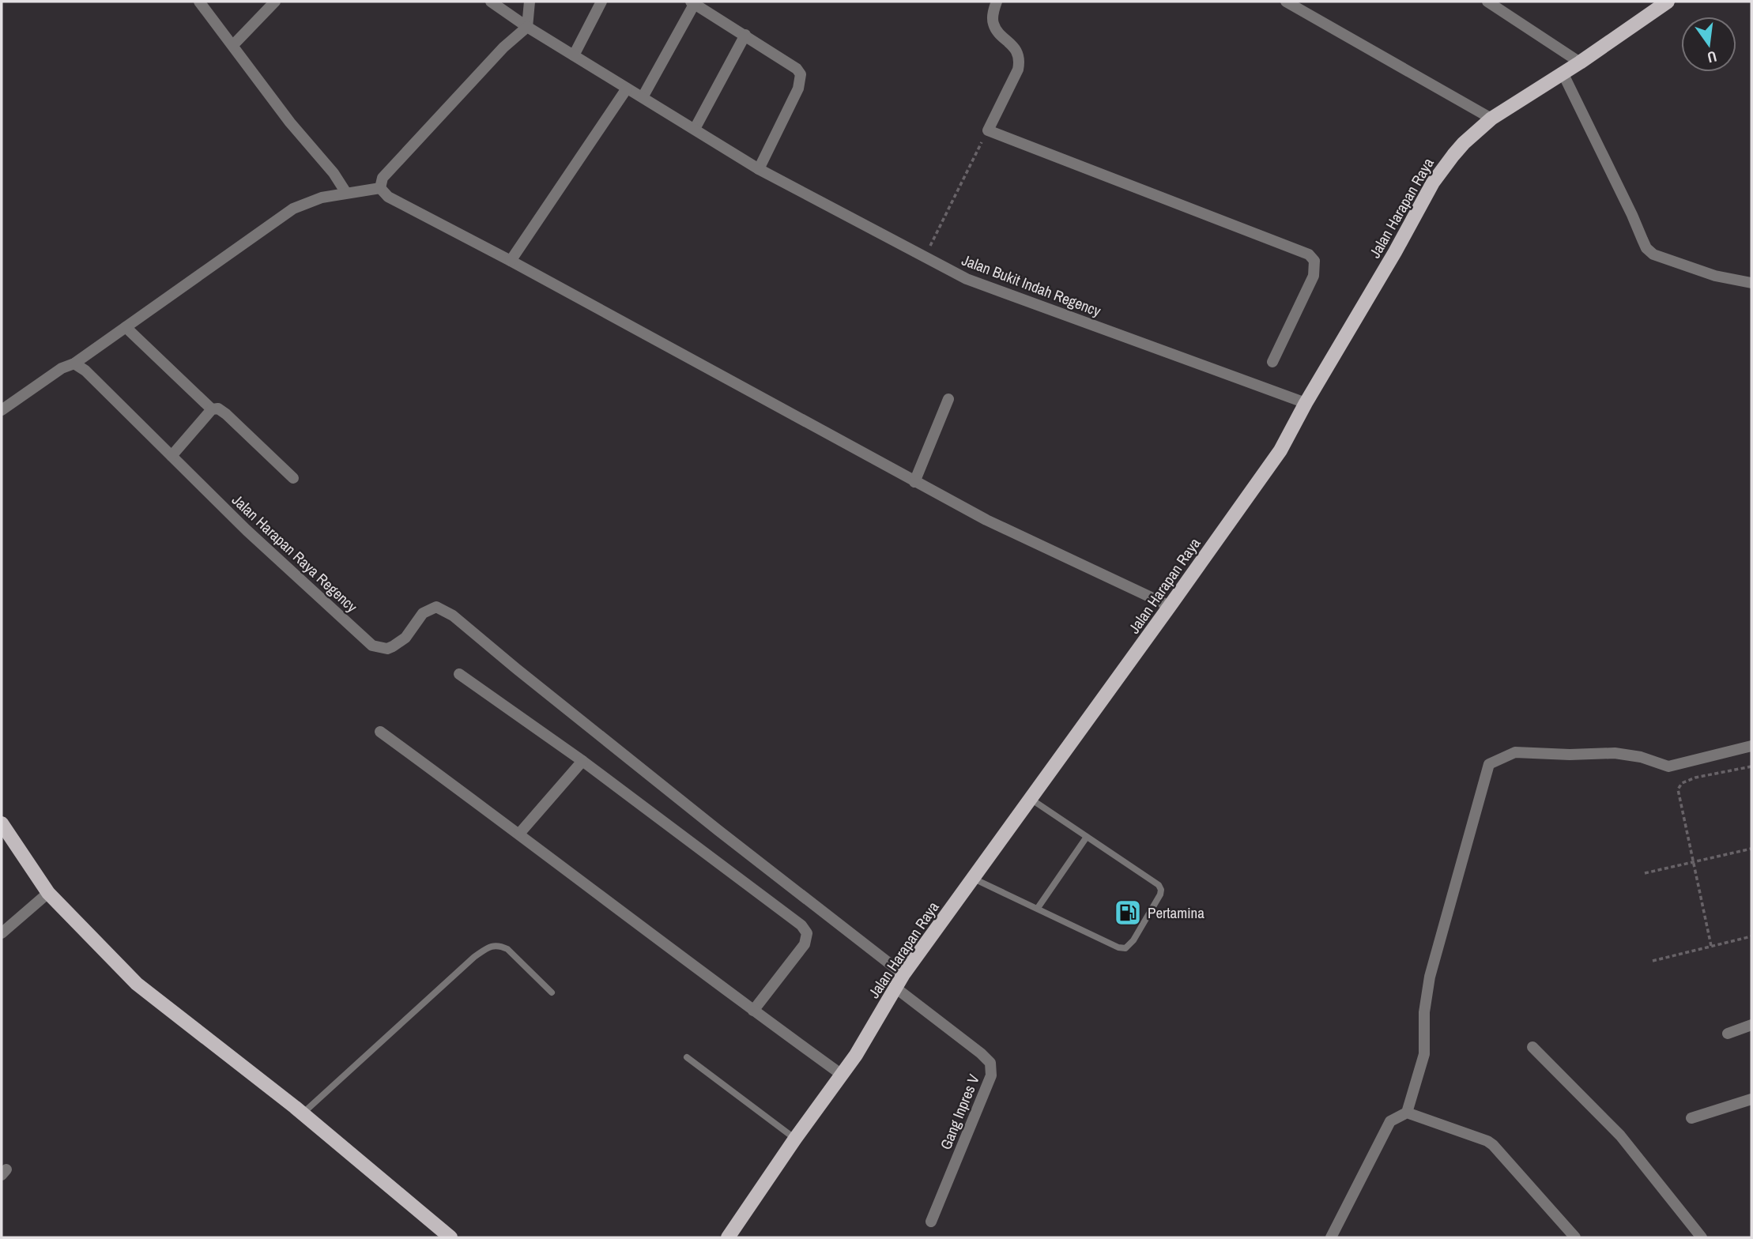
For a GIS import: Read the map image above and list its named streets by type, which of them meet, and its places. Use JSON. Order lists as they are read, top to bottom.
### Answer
{
  "streets": {
    "main road": ["Jalan Harapan Raya"],
    "street": ["Jalan Bukit Indah Regency", "Jalan Harapan Raya Regency", "Gang Inpres V"]
  },
  "crossings": [
    ["Jalan Harapan Raya", "Jalan Bukit Indah Regency"],
    ["Jalan Harapan Raya", "Jalan Harapan Raya Regency"],
    ["Jalan Harapan Raya", "Gang Inpres V"]
  ],
  "places": {
    "fuel station": ["Pertamina"]
  },
  "north": "bottom"
}
